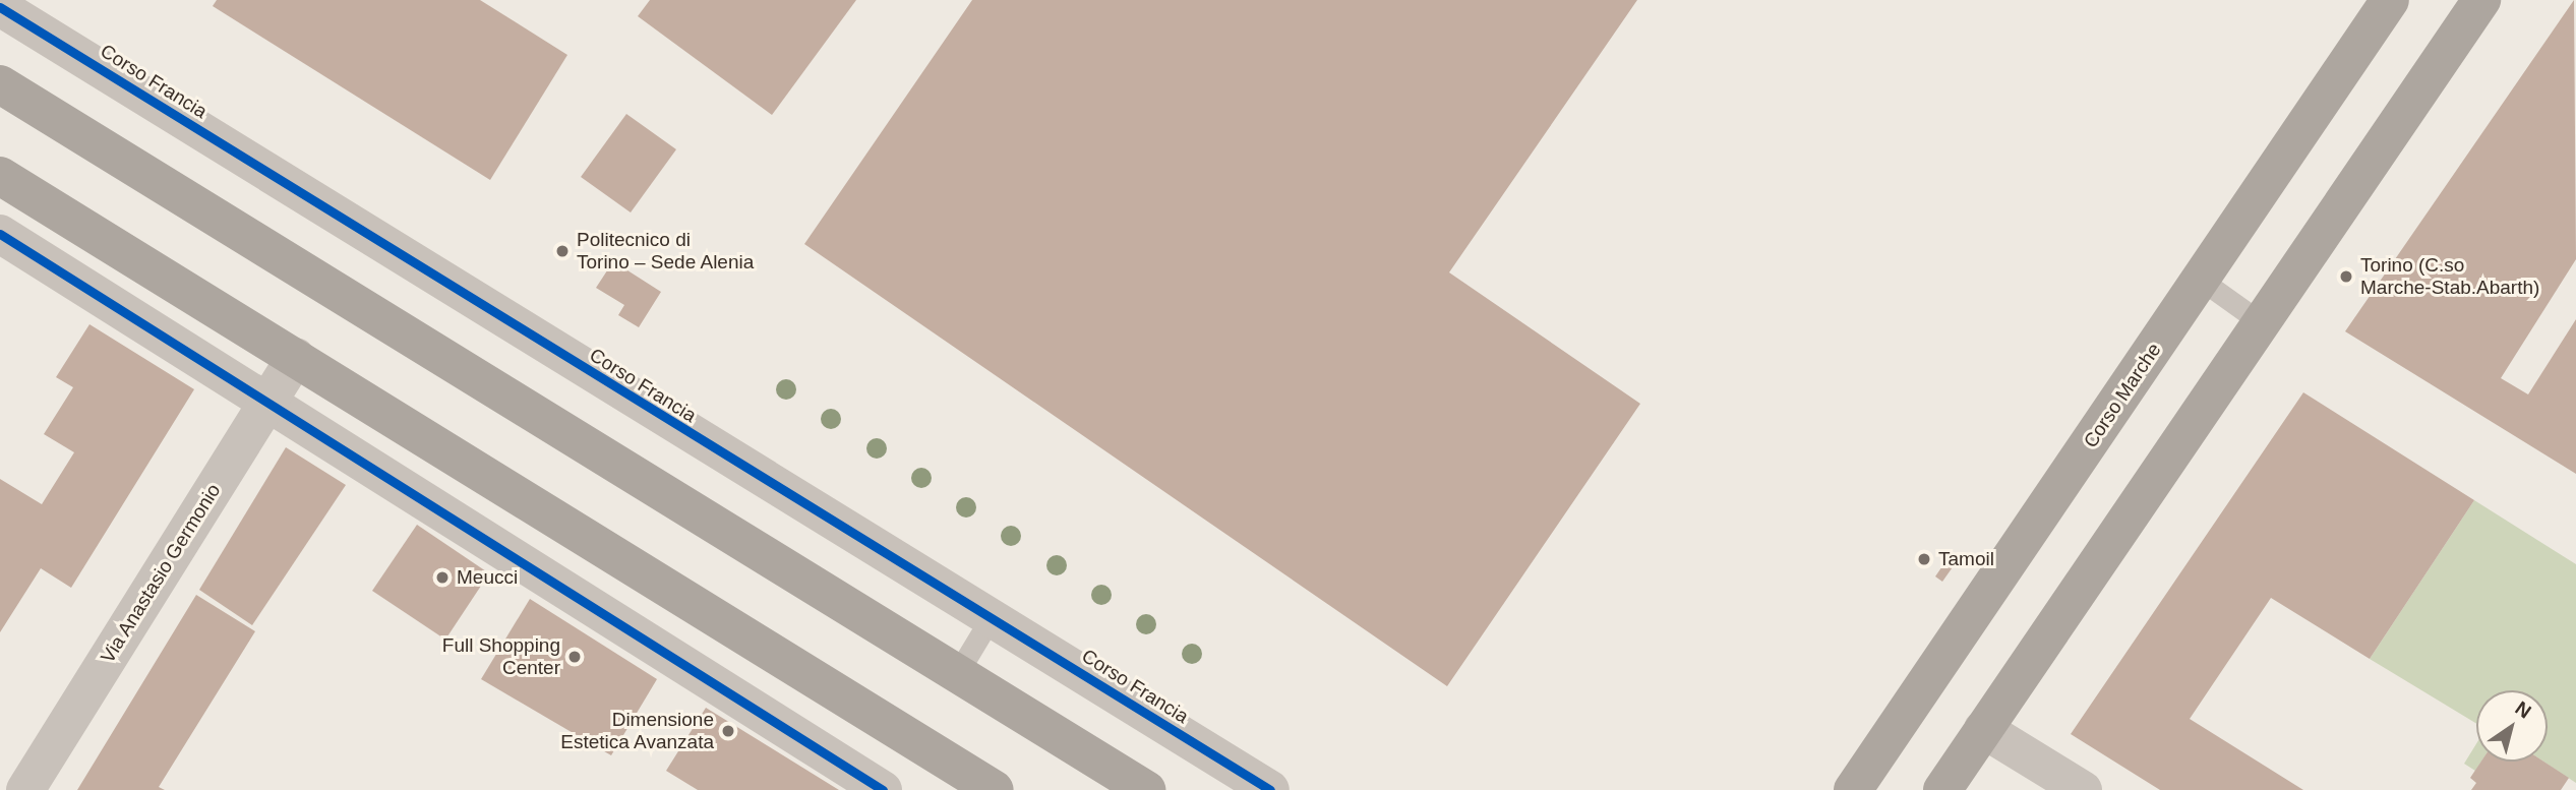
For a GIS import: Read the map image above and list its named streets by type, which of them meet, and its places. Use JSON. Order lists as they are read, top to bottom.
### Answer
{
  "streets": {
    "main road": ["Corso Marche"],
    "street": ["Corso Francia", "Via Anastasio Germonio"]
  },
  "places": [
    "Politecnico di Torino – Sede Alenia",
    "Torino (C.so Marche-Stab.Abarth)",
    "Tamoil",
    "Meucci",
    "Full Shopping Center",
    "Dimensione Estetica Avanzata"
  ],
  "north": "top right"
}
